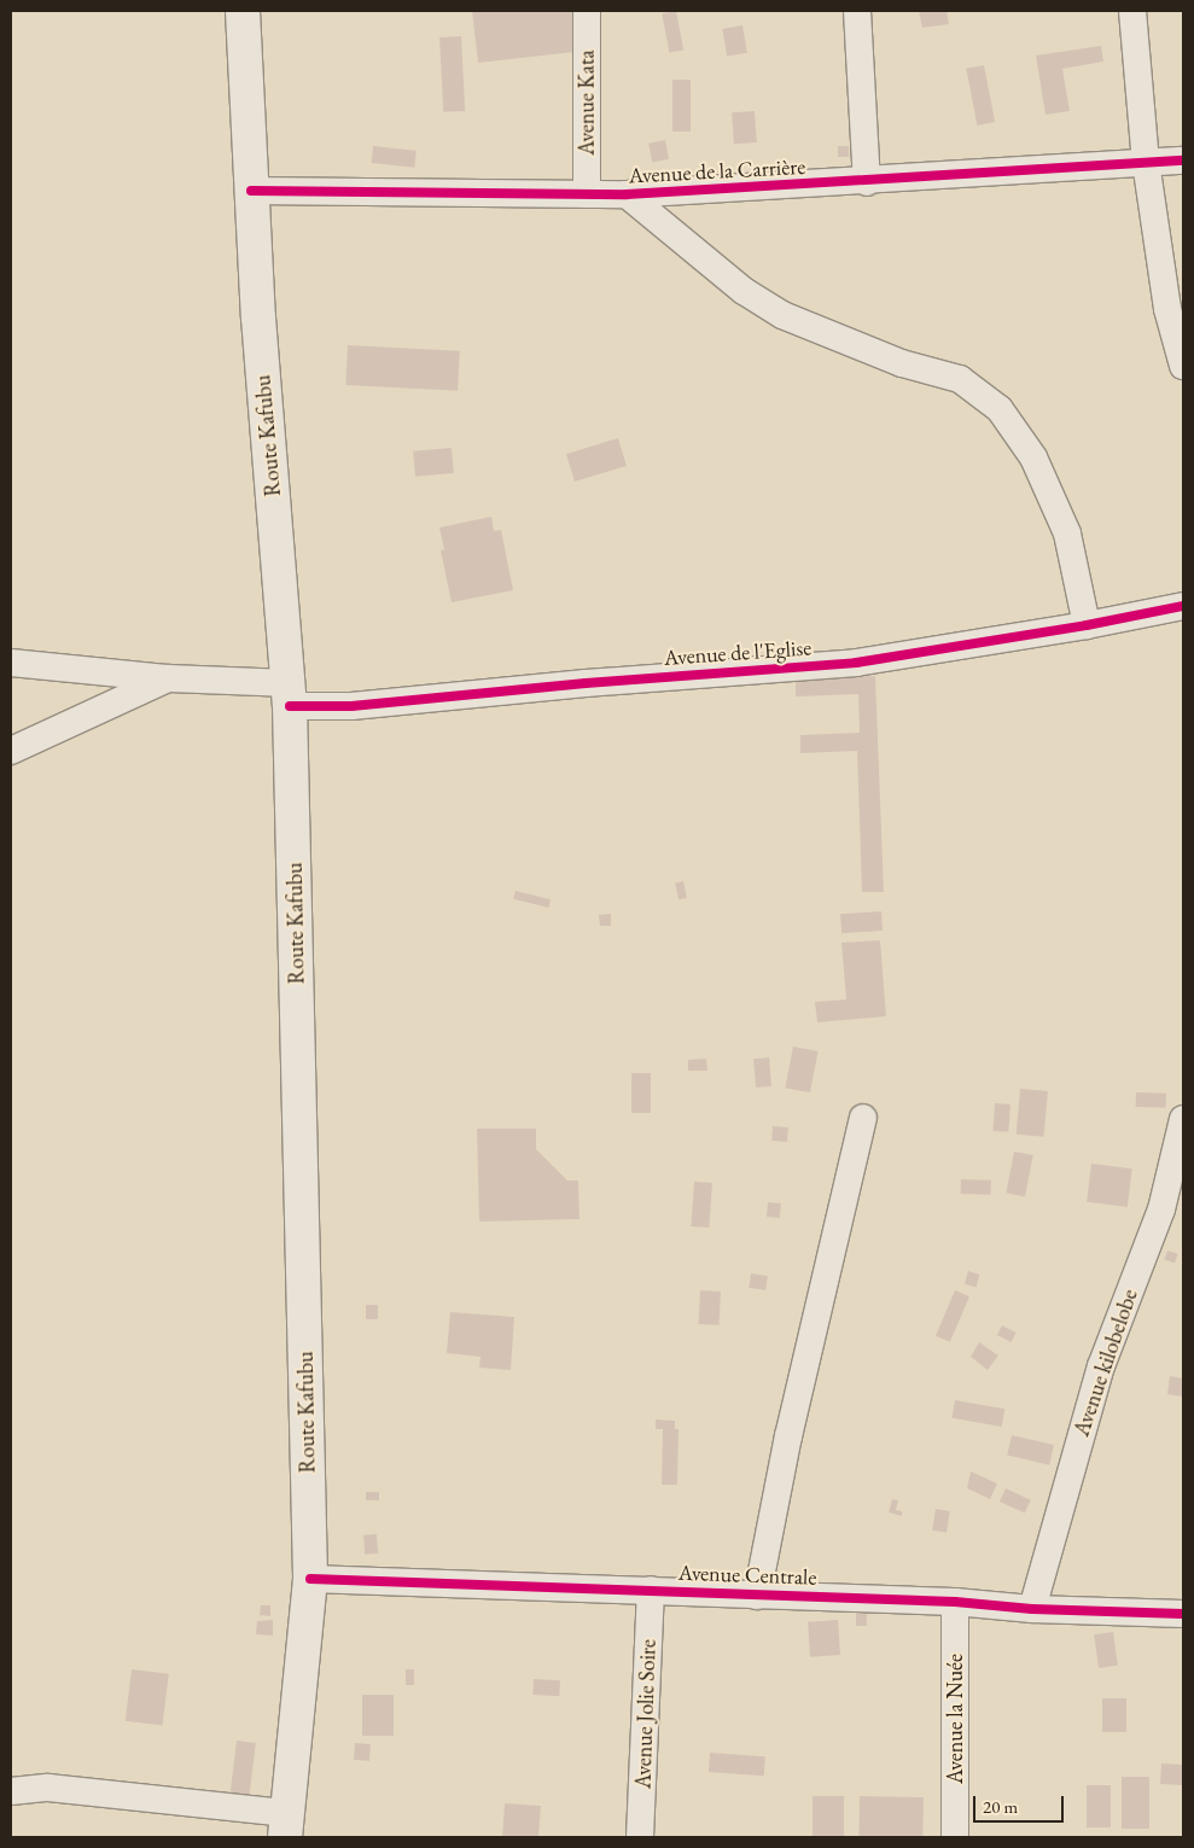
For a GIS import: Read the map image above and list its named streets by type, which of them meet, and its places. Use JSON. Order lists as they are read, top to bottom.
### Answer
{
  "streets": {
    "main road": ["Route Kafubu"],
    "street": [
      "Avenue Kata",
      "Avenue de la Carrière",
      "Avenue de l'Eglise",
      "Avenue kilobelobe",
      "Avenue Centrale",
      "Avenue Jolie Soire",
      "Avenue la Nuée"
    ]
  },
  "crossings": [
    ["Avenue Kata", "Avenue de la Carrière"],
    ["Avenue de la Carrière", "Route Kafubu"],
    ["Route Kafubu", "Avenue de l'Eglise"],
    ["Route Kafubu", "Avenue Centrale"],
    ["Avenue kilobelobe", "Avenue Centrale"],
    ["Avenue Centrale", "Avenue Jolie Soire"],
    ["Avenue Centrale", "Avenue la Nuée"]
  ],
  "scale_bar": "20 m"
}
